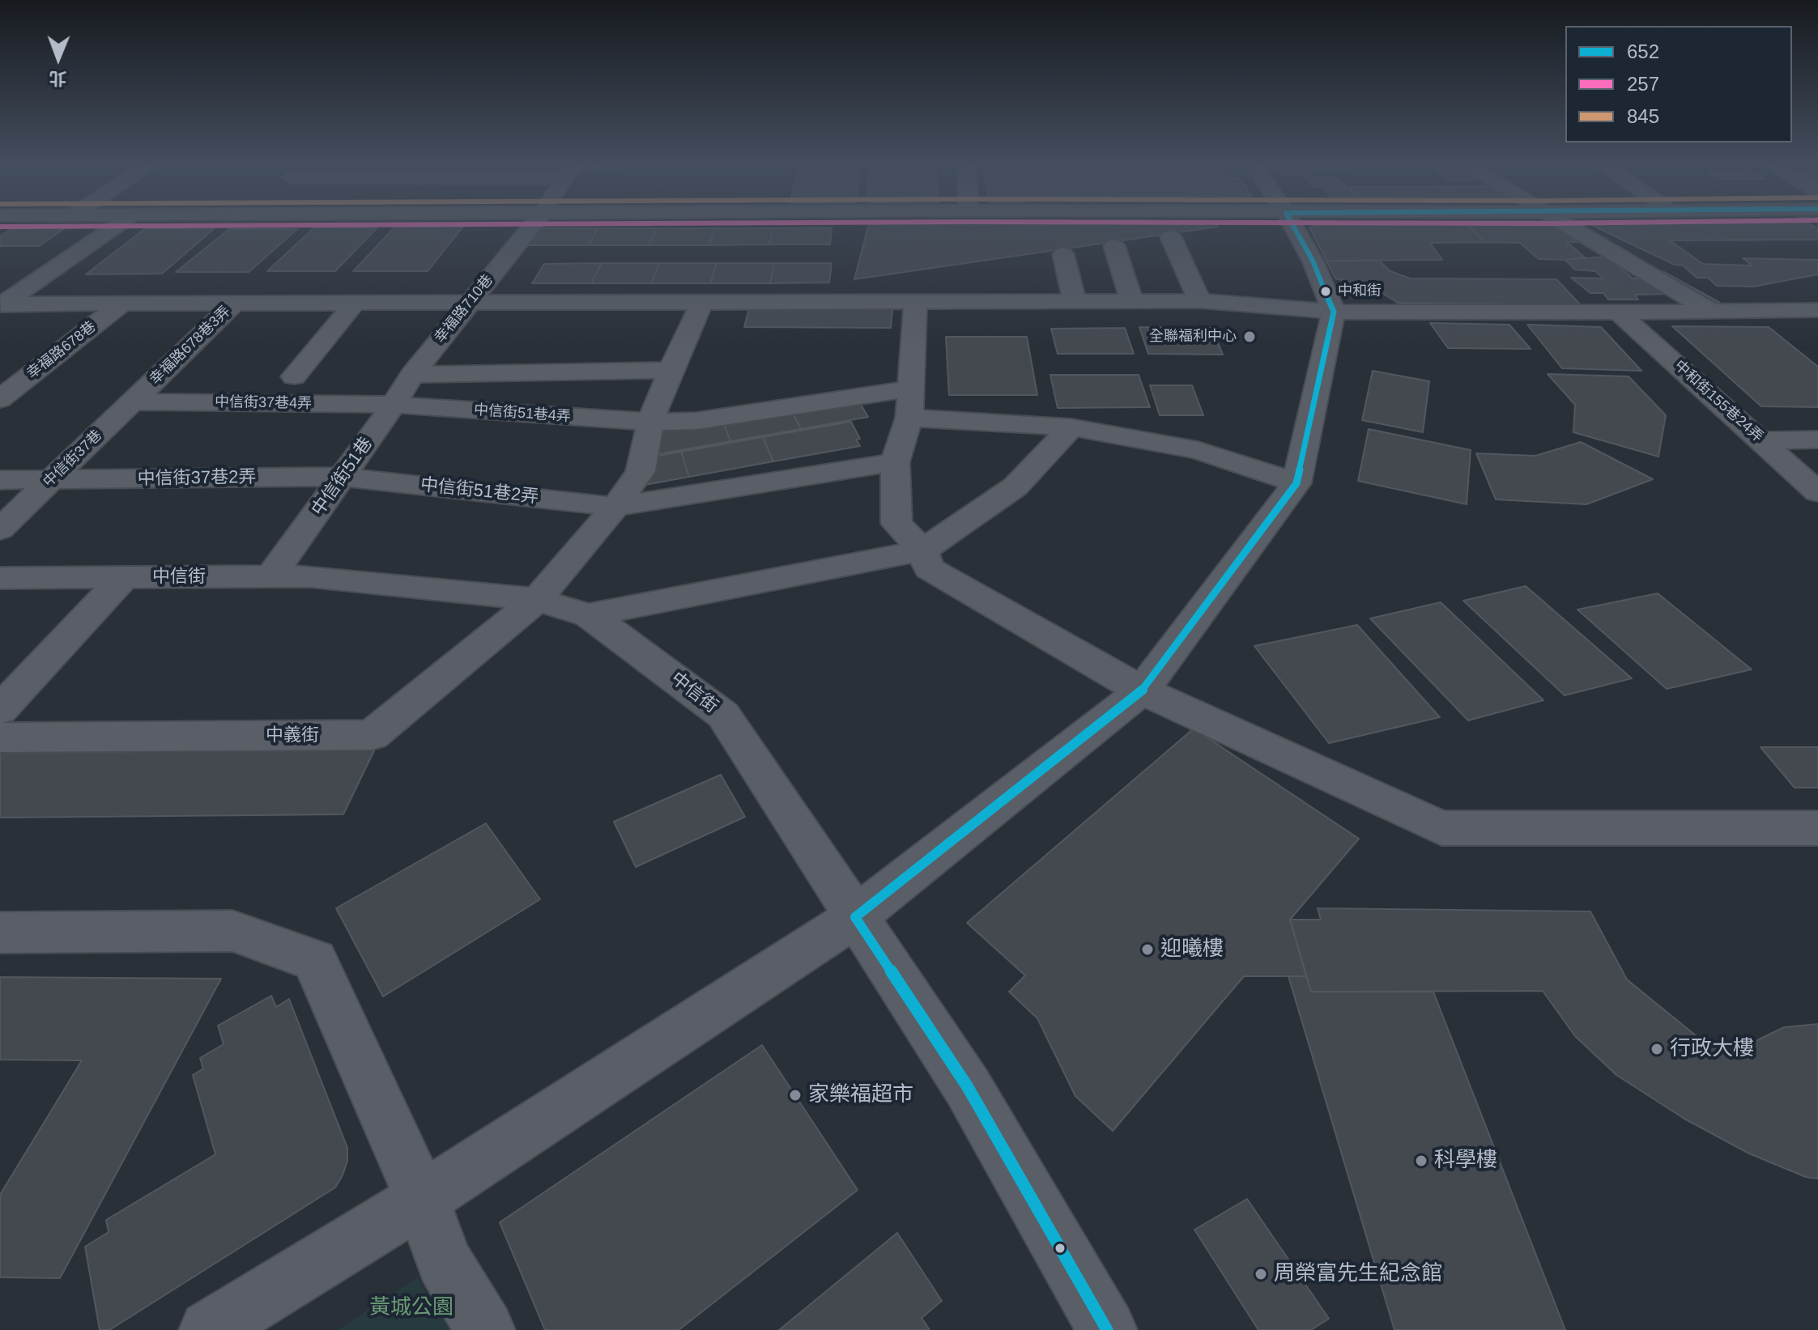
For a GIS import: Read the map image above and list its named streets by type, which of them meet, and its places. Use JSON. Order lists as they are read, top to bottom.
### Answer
{
  "streets": {
    "street": [
      "幸福路710巷",
      "幸福路678巷3弄",
      "幸福路678巷",
      "中和街155巷24弄",
      "中信街37巷4弄",
      "中信街51巷4弄",
      "中信街37巷",
      "中信街51巷",
      "中信街37巷2弄",
      "中信街51巷2弄",
      "中信街",
      "中義街"
    ]
  },
  "crossings": [
    ["幸福路710巷", "中信街51巷"],
    ["幸福路678巷3弄", "中信街37巷4弄"],
    ["幸福路678巷3弄", "中信街37巷"],
    ["中信街37巷4弄", "中信街51巷4弄"],
    ["中信街37巷4弄", "中信街37巷"],
    ["中信街37巷4弄", "中信街51巷"],
    ["中信街51巷4弄", "中信街51巷"],
    ["中信街51巷4弄", "中義街"],
    ["中信街37巷", "中信街37巷2弄"],
    ["中信街51巷", "中信街37巷2弄"],
    ["中信街51巷", "中信街51巷2弄"],
    ["中信街51巷", "中信街"],
    ["中信街37巷2弄", "中信街51巷2弄"],
    ["中信街51巷2弄", "中義街"],
    ["中信街", "中義街"]
  ],
  "parks": ["黃城公園"],
  "places": [
    "中和街",
    "全聯福利中心",
    "迎曦樓",
    "行政大樓",
    "家樂福超市",
    "科學樓",
    "周榮富先生紀念館"
  ],
  "lines": ["transit line 652", "transit line 257"],
  "legend": ["652", "257", "845"],
  "north": "bottom"
}
